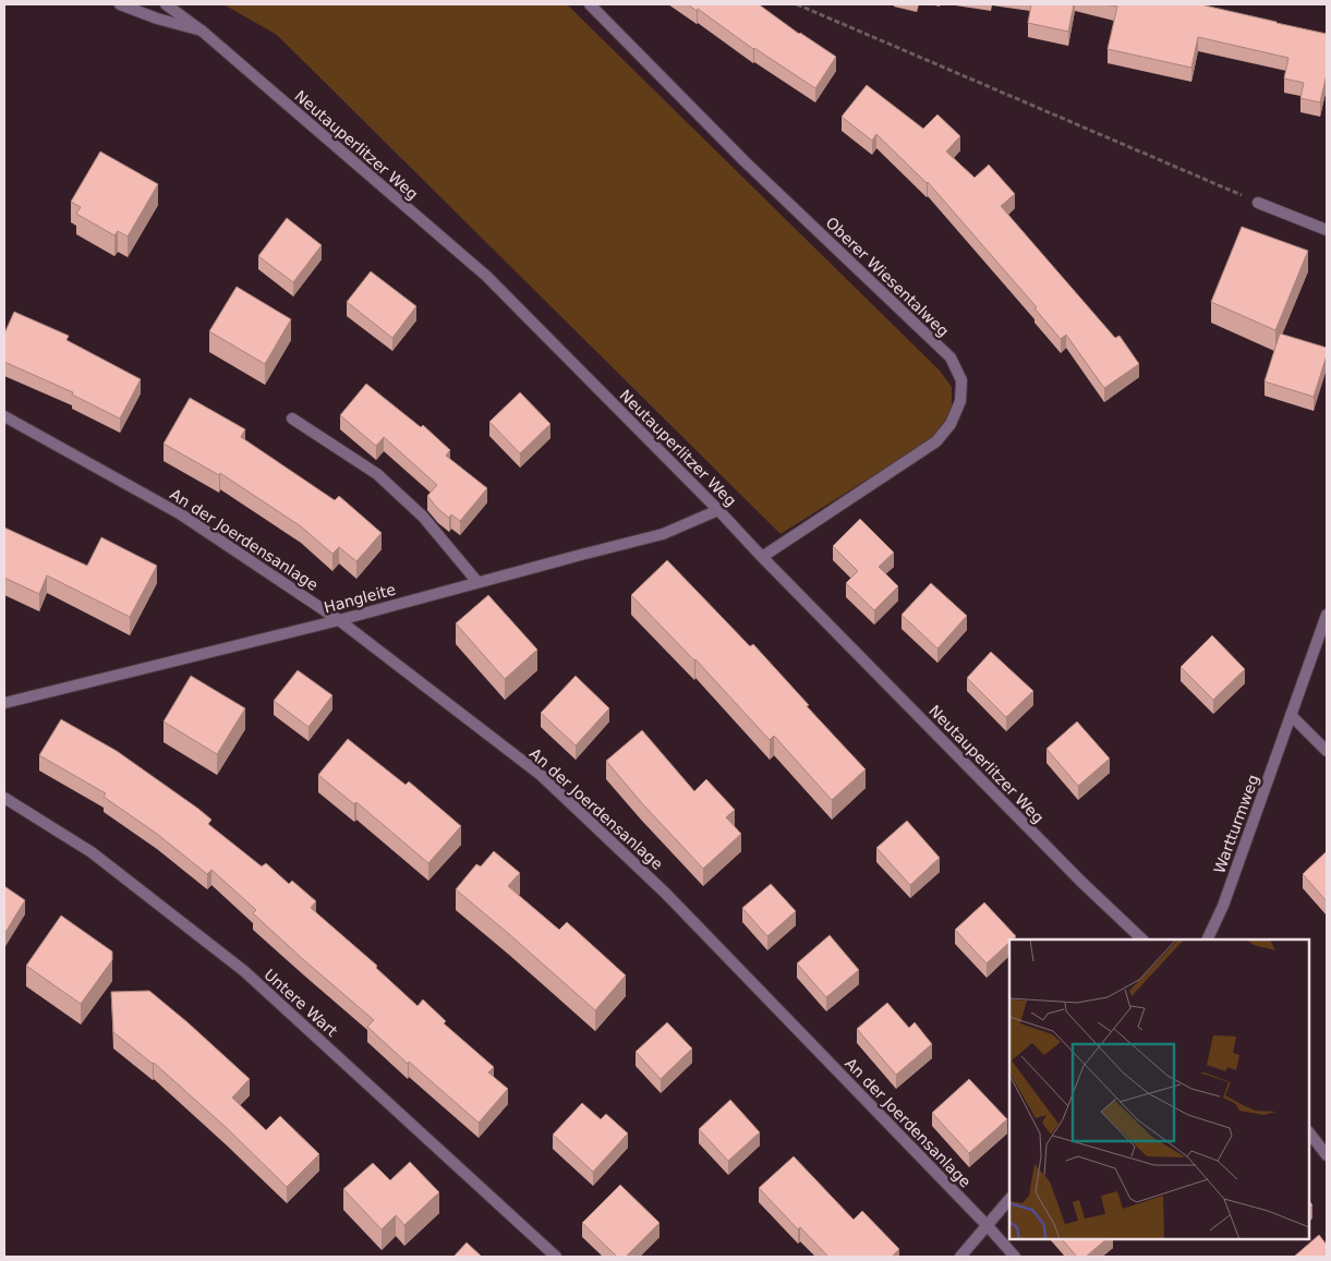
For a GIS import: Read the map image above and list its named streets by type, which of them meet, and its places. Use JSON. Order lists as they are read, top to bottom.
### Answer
{
  "streets": {
    "street": [
      "Neutauperlitzer Weg",
      "Oberer Wiesentalweg",
      "An der Joerdensanlage",
      "Hangleite",
      "Wartturmweg",
      "Untere Wart"
    ]
  },
  "crossings": [
    ["Neutauperlitzer Weg", "Oberer Wiesentalweg"],
    ["Neutauperlitzer Weg", "Hangleite"],
    ["An der Joerdensanlage", "Hangleite"]
  ]
}
